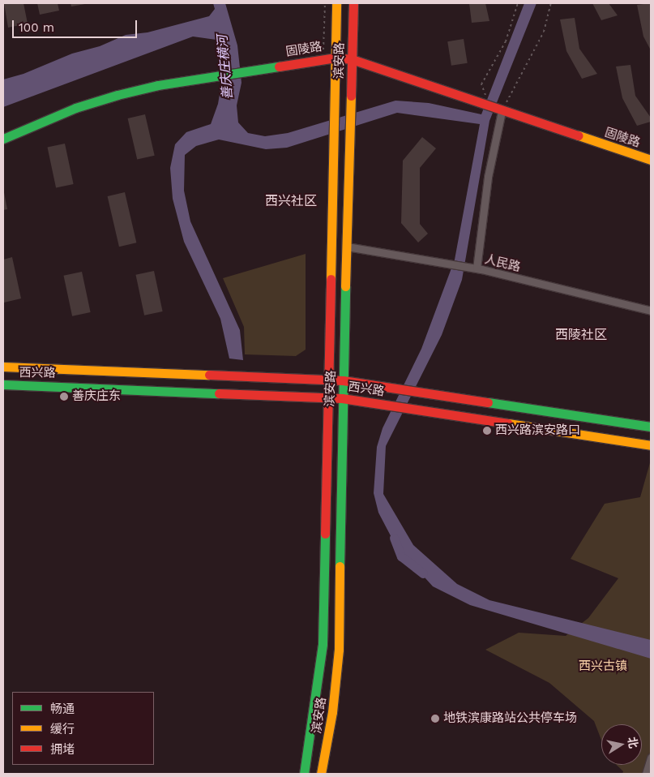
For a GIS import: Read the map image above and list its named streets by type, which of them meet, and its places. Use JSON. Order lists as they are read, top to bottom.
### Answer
{
  "streets": {
    "main road": ["固陵路", "滨安路", "西兴路"],
    "street": ["人民路"]
  },
  "crossings": [
    ["固陵路", "滨安路"],
    ["滨安路", "人民路"],
    ["滨安路", "西兴路"]
  ],
  "districts": ["西兴社区", "西陵社区"],
  "water": ["善庆庄横河"],
  "parks": ["西兴古镇"],
  "places": ["善庆庄东", "西兴路滨安路口", "地铁滨康路站公共停车场"],
  "legend": ["畅通", "缓行", "拥堵"],
  "scale_bar": "100 m",
  "north": "right"
}
